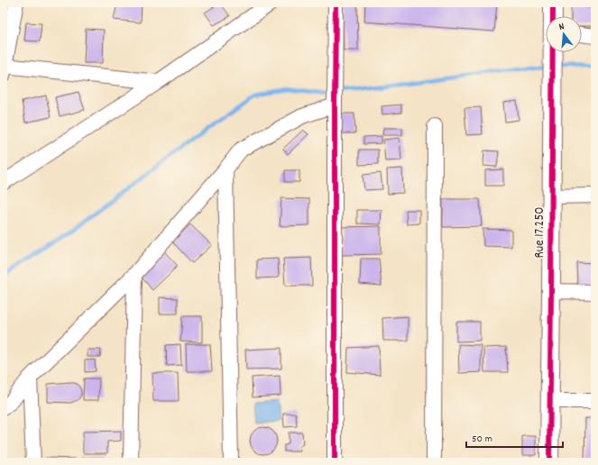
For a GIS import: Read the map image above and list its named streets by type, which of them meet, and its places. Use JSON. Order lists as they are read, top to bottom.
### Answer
{
  "streets": {
    "street": ["Rue 17.250"]
  },
  "scale_bar": "50 m",
  "north": "top"
}
